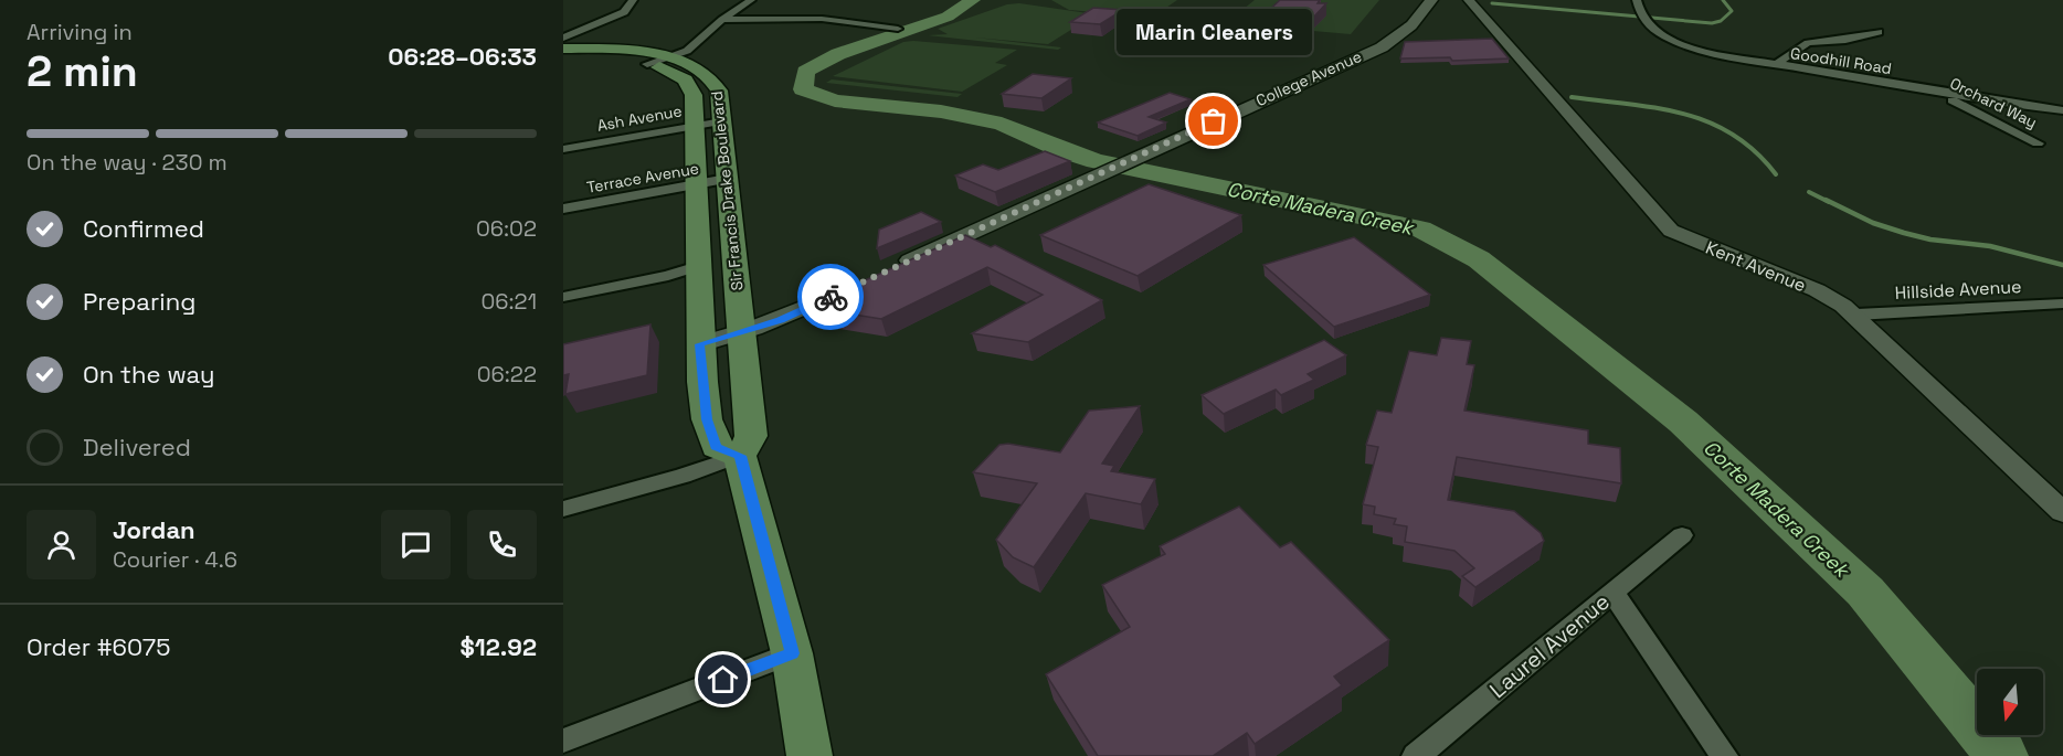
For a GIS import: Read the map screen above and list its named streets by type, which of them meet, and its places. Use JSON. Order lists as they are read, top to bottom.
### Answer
{
  "streets": {
    "main road": ["College Avenue", "Sir Francis Drake Boulevard"],
    "street": [
      "Goodhill Road",
      "Orchard Way",
      "Ash Avenue",
      "Terrace Avenue",
      "Kent Avenue",
      "Hillside Avenue",
      "Laurel Avenue"
    ]
  },
  "crossings": [
    ["Goodhill Road", "Orchard Way"],
    ["Ash Avenue", "Sir Francis Drake Boulevard"],
    ["Terrace Avenue", "Sir Francis Drake Boulevard"],
    ["Kent Avenue", "Hillside Avenue"]
  ],
  "water": ["Corte Madera Creek"],
  "places": ["Marin Cleaners"],
  "north": "bottom",
  "page": {
    "heading": ["2 min", "Arriving in", "06:28–06:33"],
    "panel": [
      "Jordan",
      "Courier · 4.6",
      "Order #6075",
      "$12.92"
    ],
    "bubble": "Marin Cleaners",
    "bar": "On the way · 230 m",
    "list": [
      ["Confirmed", "06:02"],
      ["Preparing", "06:21"],
      ["On the way", "06:22"],
      "Delivered"
    ]
  }
}
